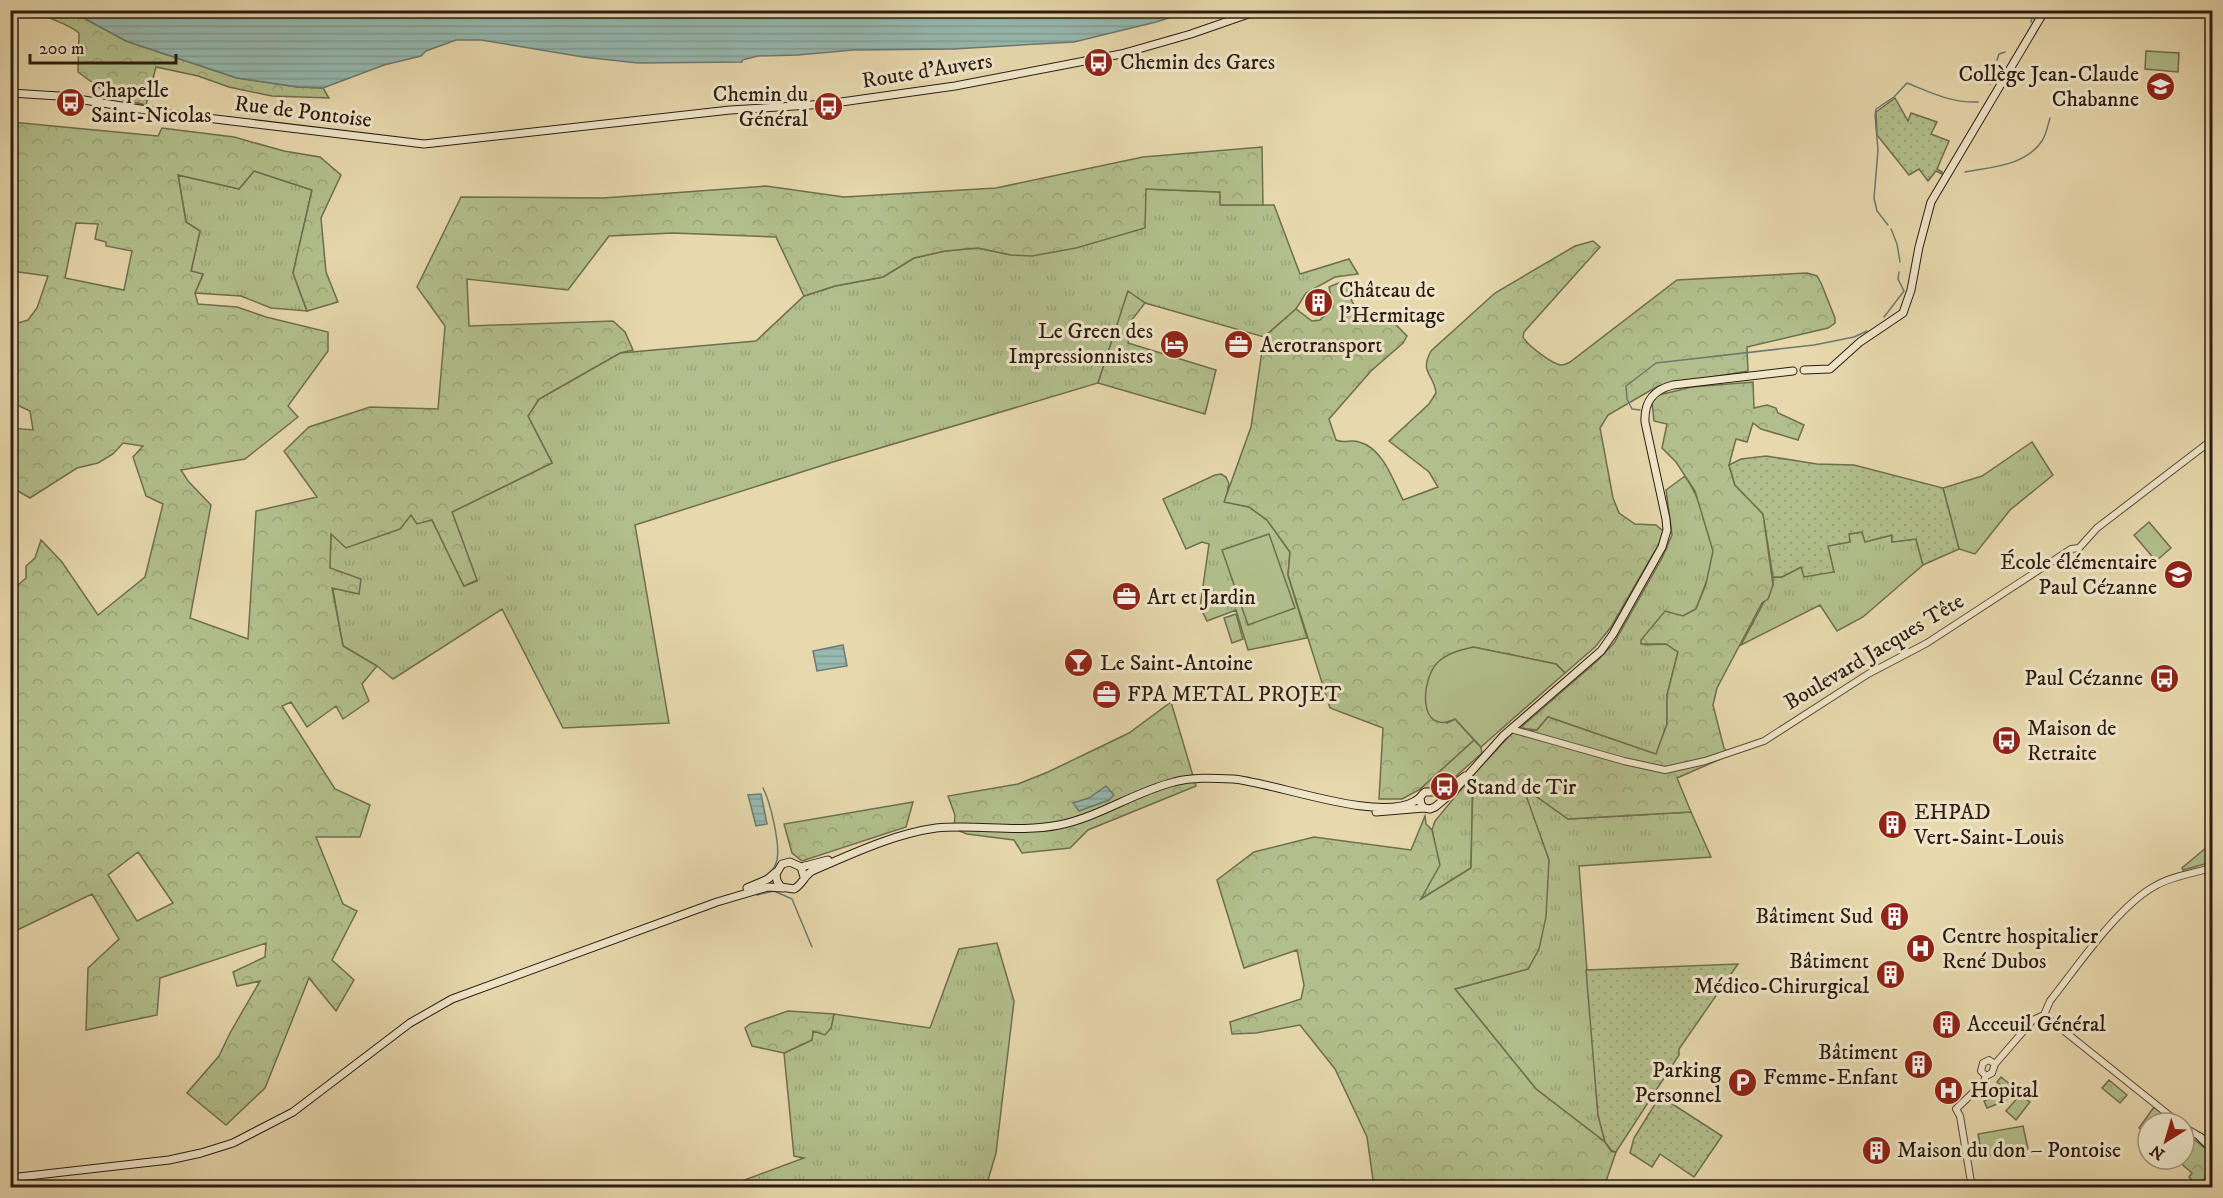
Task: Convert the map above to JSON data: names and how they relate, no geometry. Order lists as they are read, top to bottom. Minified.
{"streets":{"main road":["Route d'Auvers","Rue de Pontoise"],"street":["Boulevard Jacques Tête"]},"crossings":[["Route d'Auvers","Rue de Pontoise"]],"places":{"bus stop":["Chemin des Gares","Chapelle Saint-Nicolas","Chemin du Général","Paul Cézanne","Maison de Retraite","Stand de Tir"],"school or university":["Collège Jean-Claude Chabanne","École élémentaire Paul Cézanne"],"building":["Château de l'Hermitage","EHPAD Vert-Saint-Louis","Bâtiment Sud","Bâtiment Médico-Chirurgical","Acceuil Général","Bâtiment Femme-Enfant","Maison du don – Pontoise"],"hotel":["Le Green des Impressionnistes"],"office":["Aerotransport","Art et Jardin","FPA METAL PROJET"],"bar":["Le Saint-Antoine"],"hospital":["Centre hospitalier René Dubos","Hopital"],"parking":["Parking Personnel"]},"scale_bar":"200 m","north":"bottom left"}
